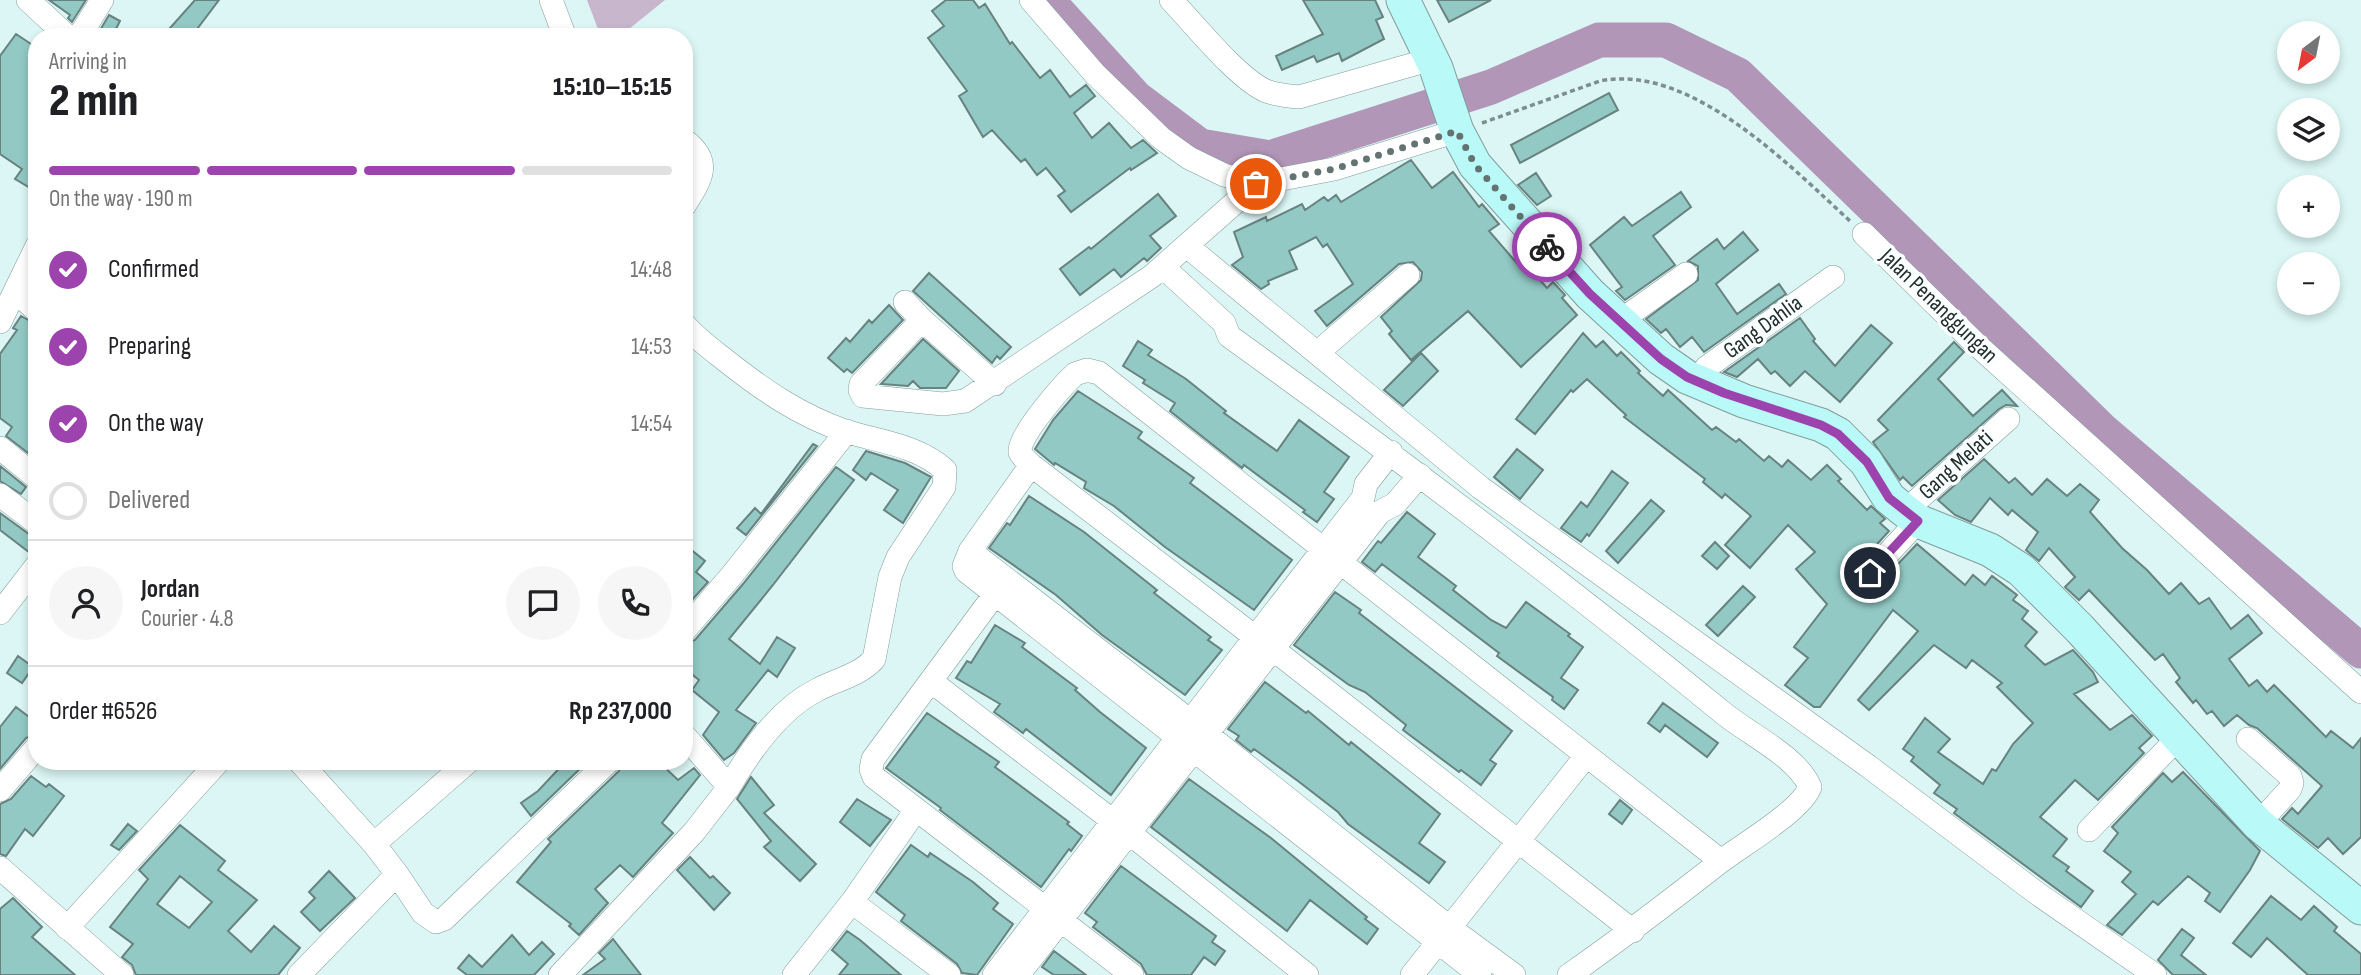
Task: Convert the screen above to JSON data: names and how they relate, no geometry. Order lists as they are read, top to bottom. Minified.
{"streets":{"street":["Jalan Penanggungan","Gang Dahlia","Gang Melati"]},"north":"bottom left","page":{"map_buttons":["+","−"],"heading":["2 min","Arriving in","15:10–15:15"],"panel":["Jordan","Courier · 4.8","Order #6526","Rp 237,000"],"bar":"On the way · 190 m","list":[["Confirmed","14:48"],["Preparing","14:53"],["On the way","14:54"],"Delivered"]}}
